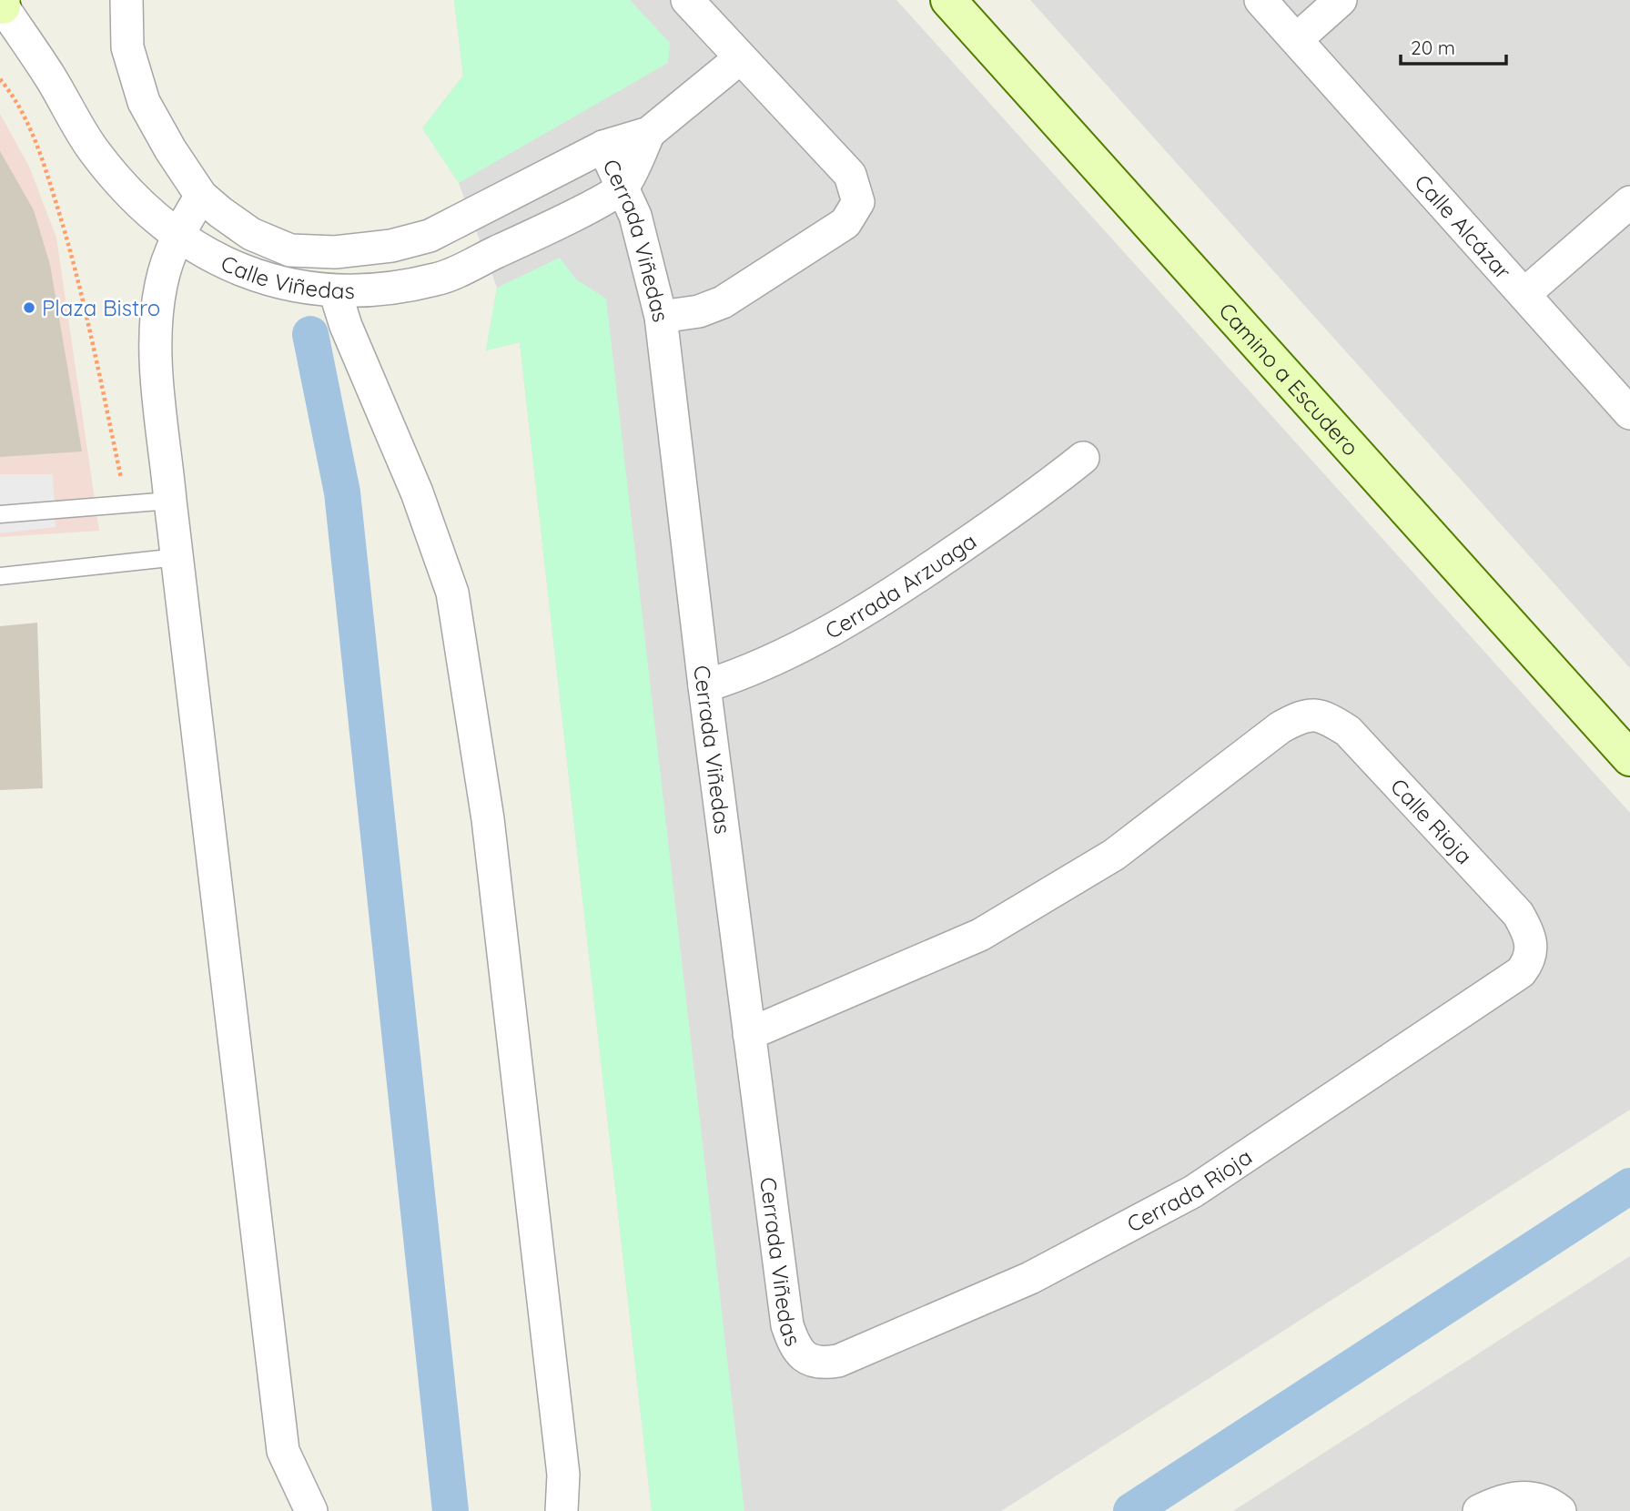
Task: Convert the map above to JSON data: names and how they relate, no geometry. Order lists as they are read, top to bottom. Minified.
{"streets":{"street":["Calle Alcázar","Cerrada Viñedas","Calle Viñedas","Camino a Escudero","Cerrada Arzuaga","Calle Rioja","Cerrada Rioja"]},"crossings":[["Cerrada Viñedas","Calle Viñedas"],["Cerrada Viñedas","Cerrada Arzuaga"],["Cerrada Viñedas","Calle Rioja"],["Cerrada Viñedas","Cerrada Rioja"],["Calle Rioja","Cerrada Rioja"]],"places":["Plaza Bistro"],"scale_bar":"20 m"}
